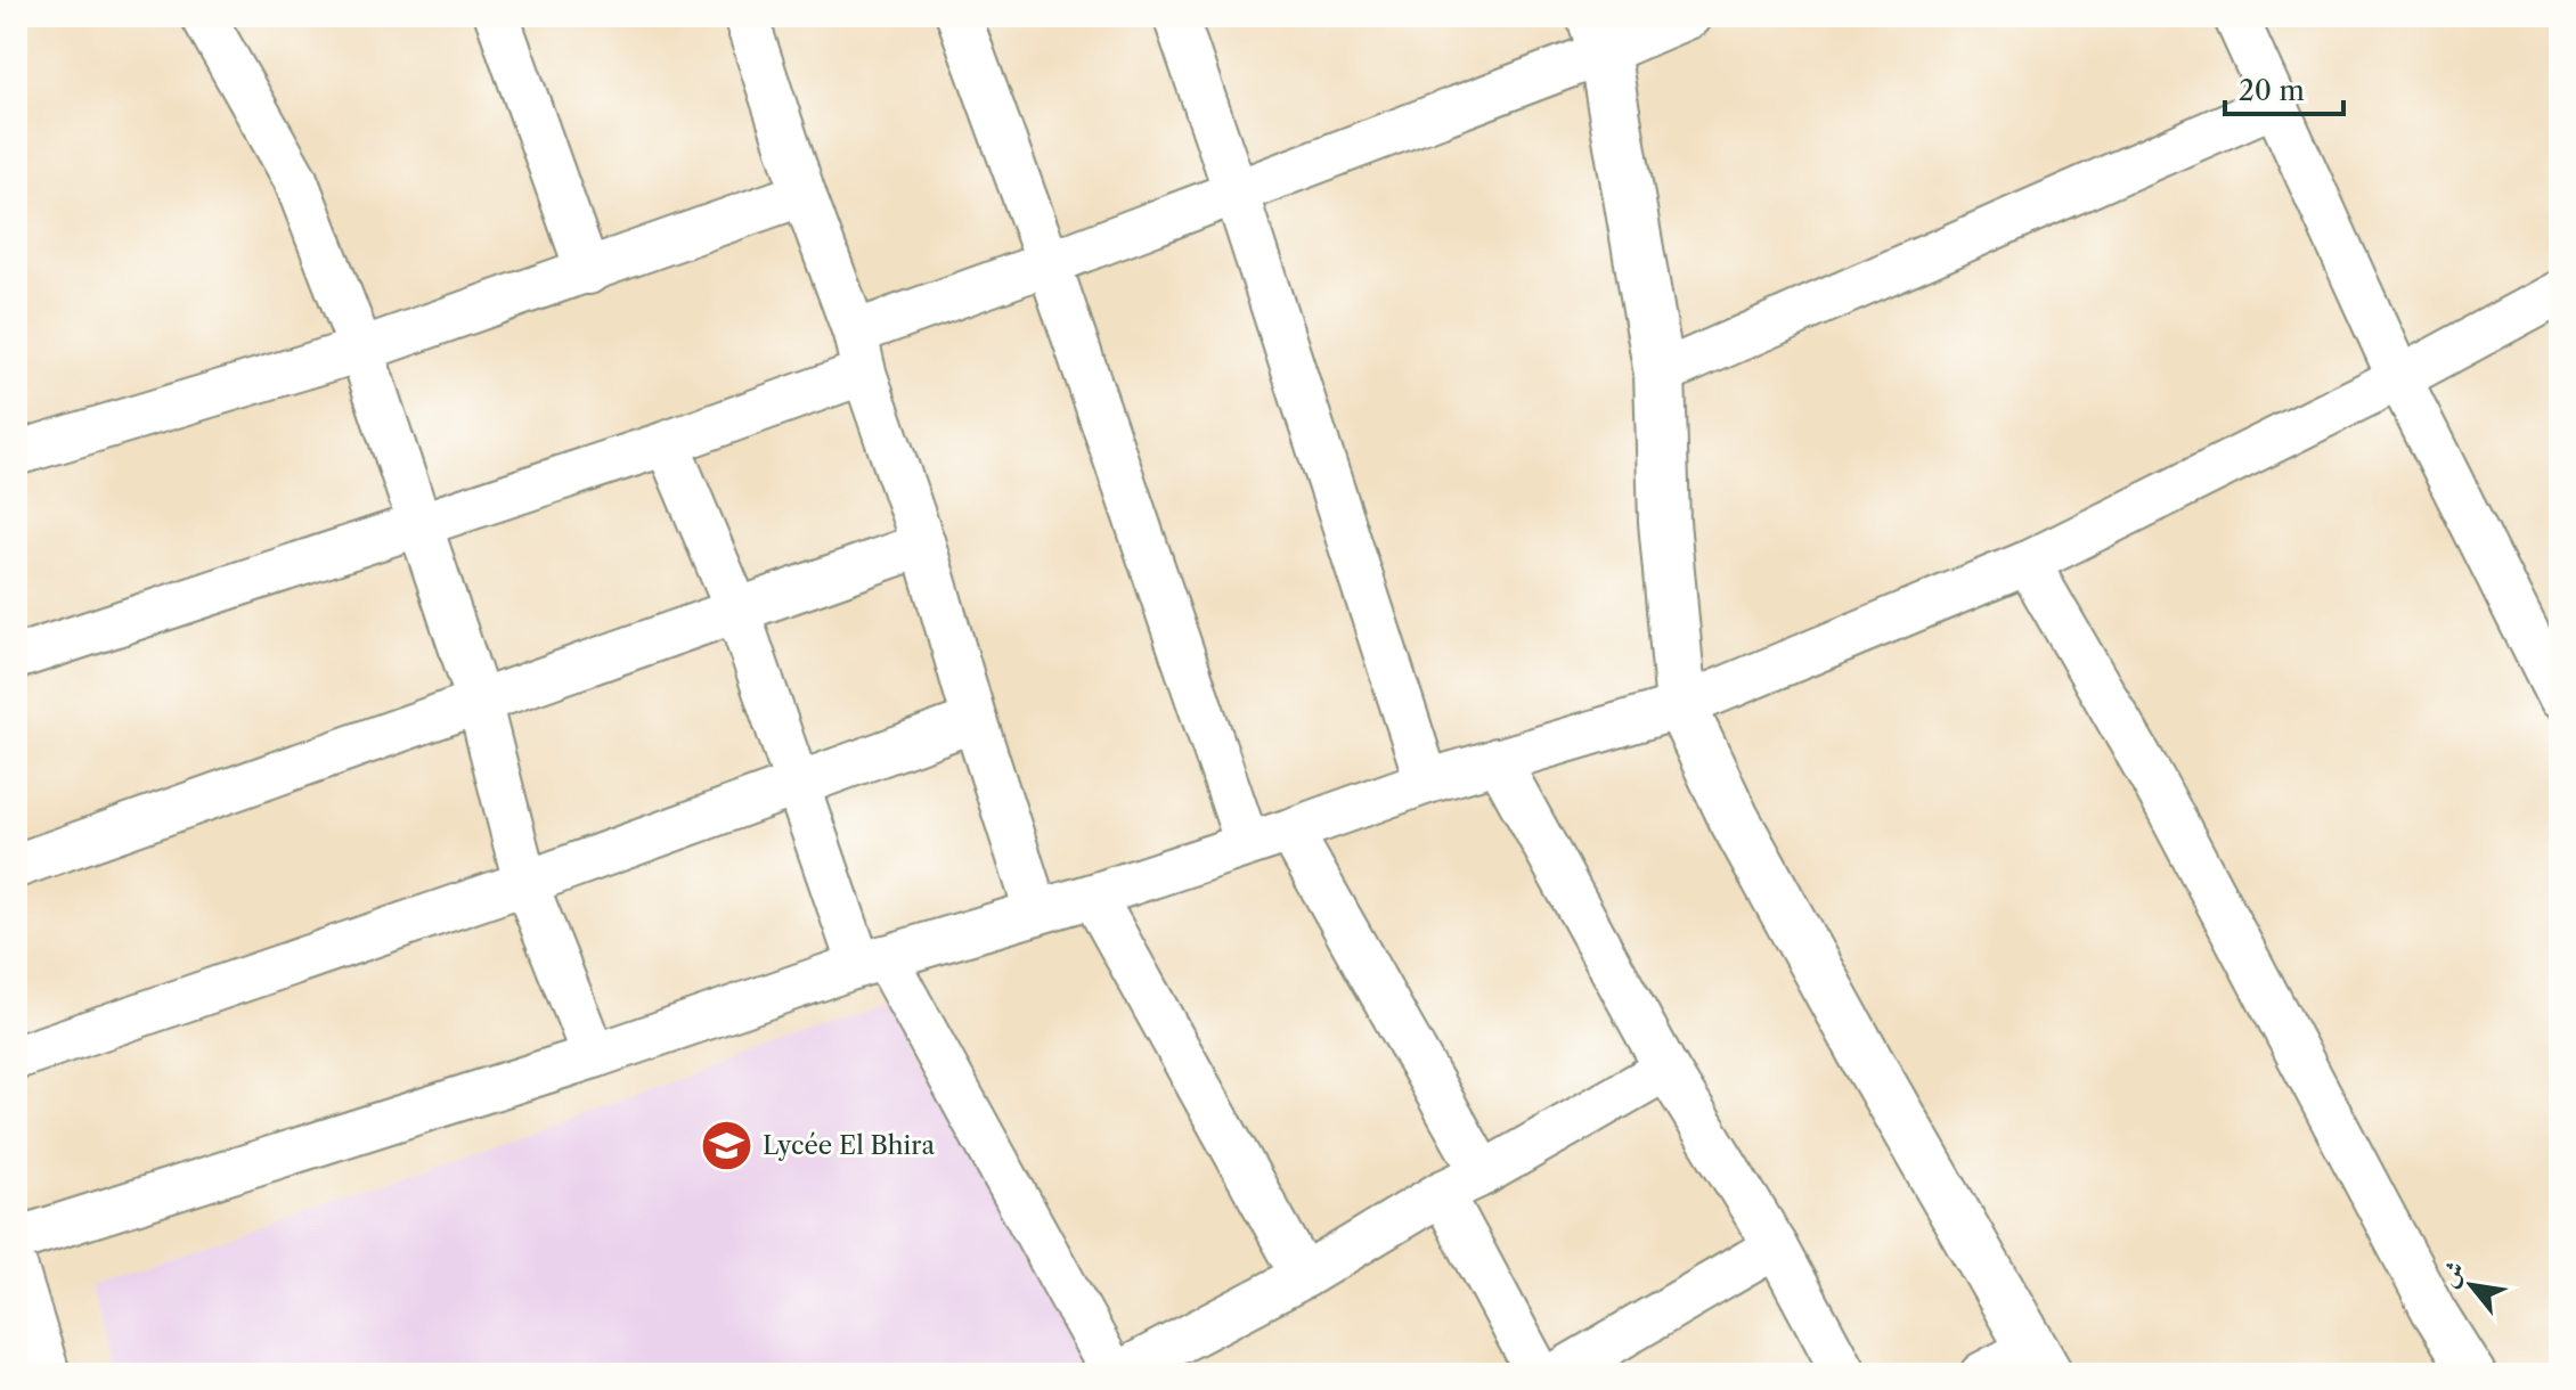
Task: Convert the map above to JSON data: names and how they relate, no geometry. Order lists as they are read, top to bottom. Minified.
{"places":{"school or university":["Lycée El Bhira"]},"scale_bar":"20 m","north":"top left"}
